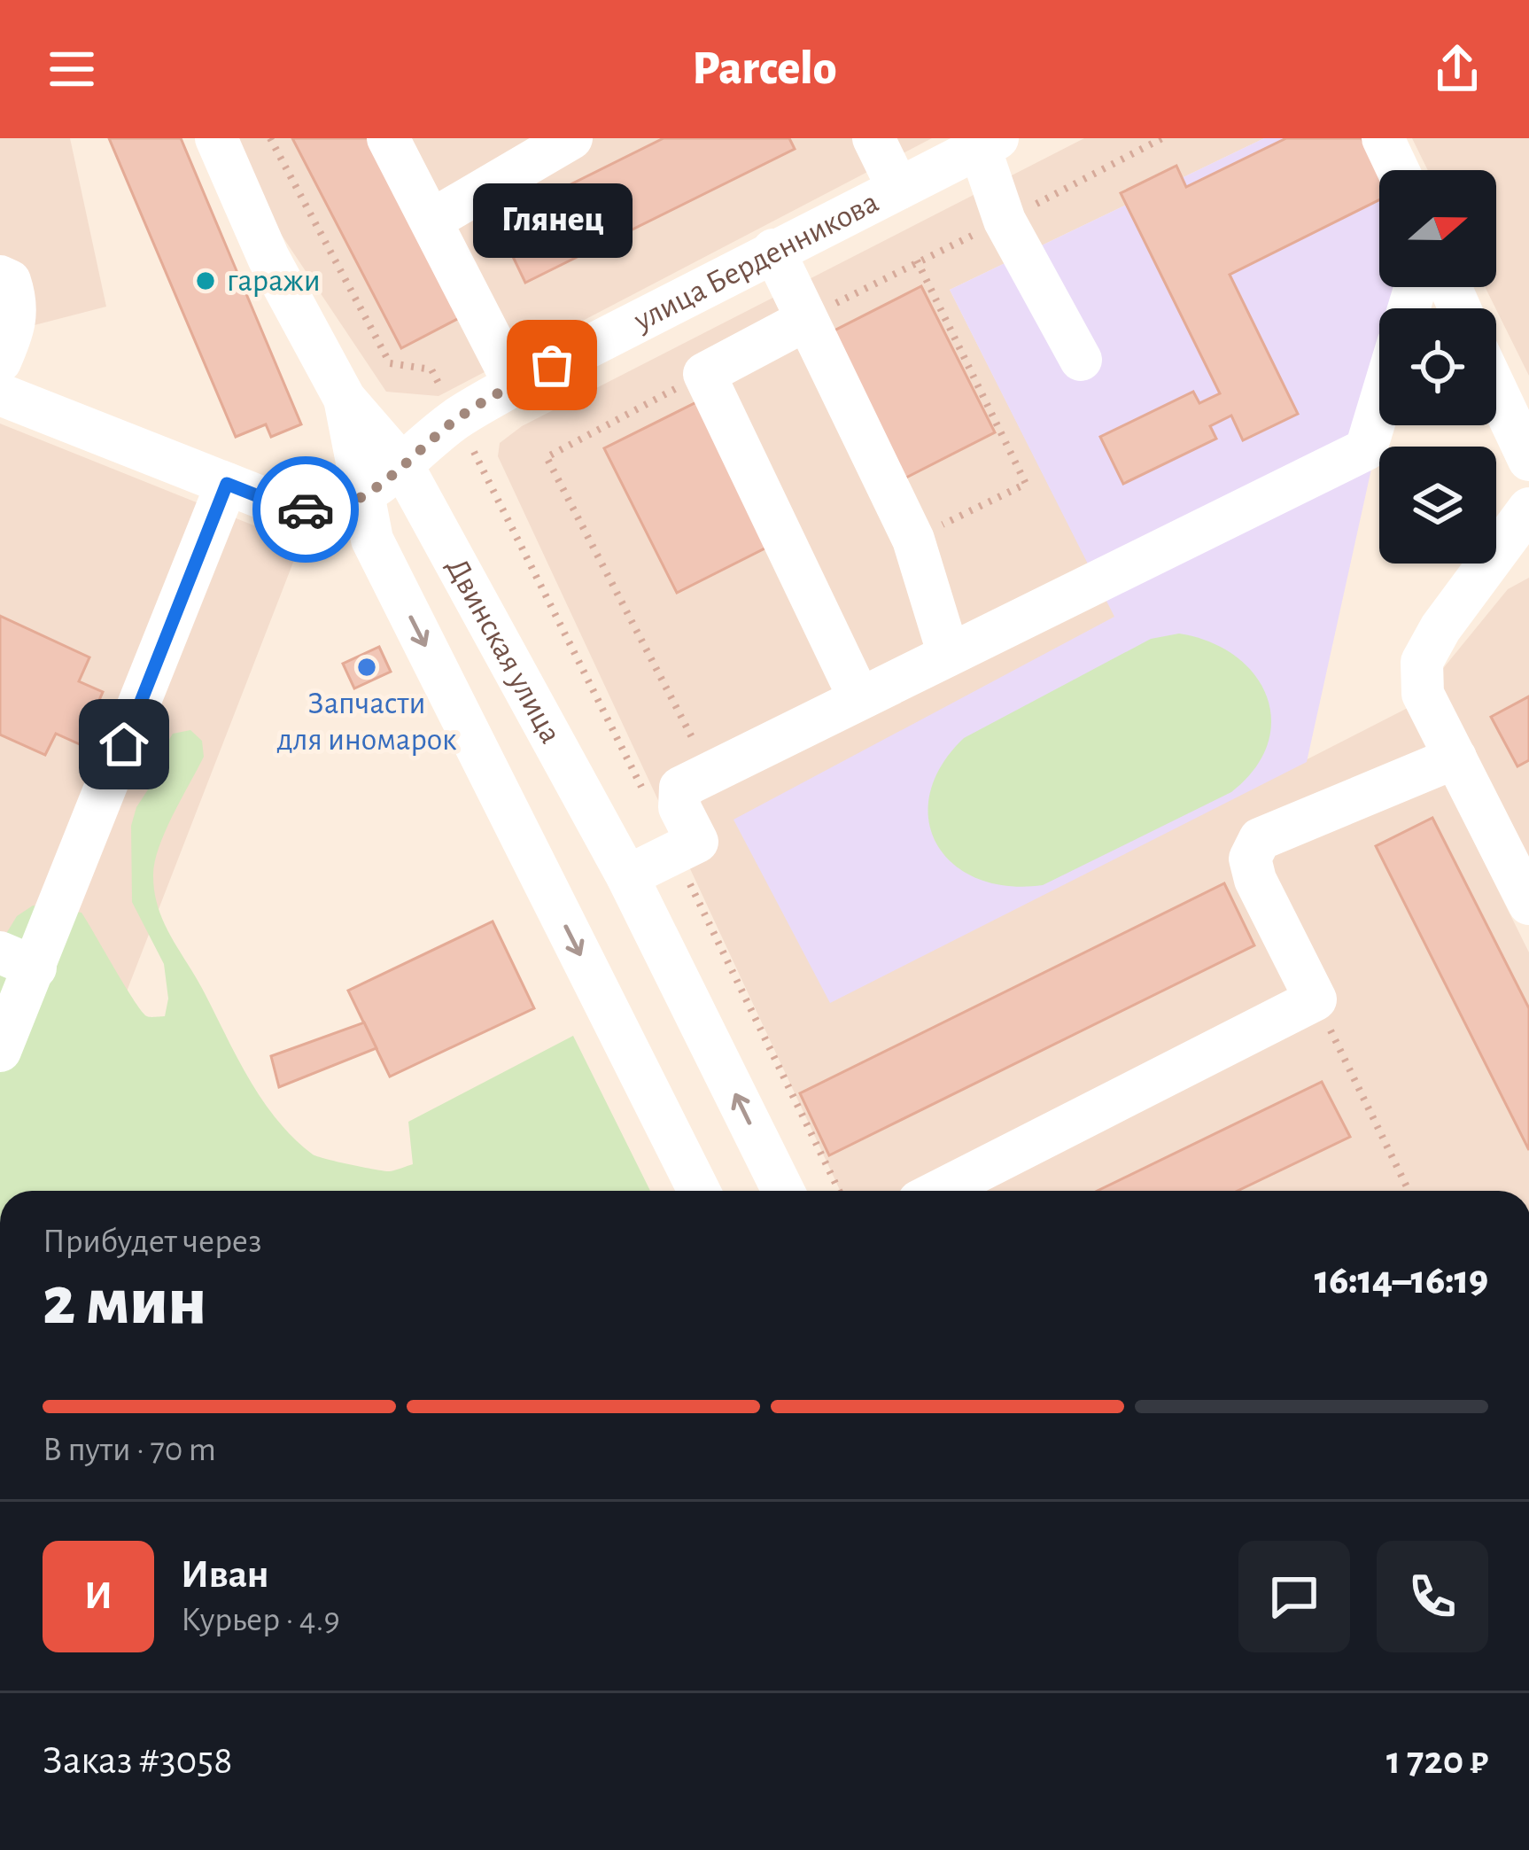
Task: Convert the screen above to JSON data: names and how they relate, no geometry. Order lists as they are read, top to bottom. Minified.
{"streets":{"street":["улица Берденникова","Двинская улица"]},"crossings":[["улица Берденникова","Двинская улица"]],"places":["гаражи","Глянец","Запчасти для иномарок"],"north":"right","page":{"header":"Parcelo","bubble":"Глянец","heading":["2 мин","Прибудет через","16:14–16:19"],"panel":["Иван","Курьер · 4.9","Заказ #3058","1 720 ₽"],"bar":"В пути · 70 m","round":"И"}}
